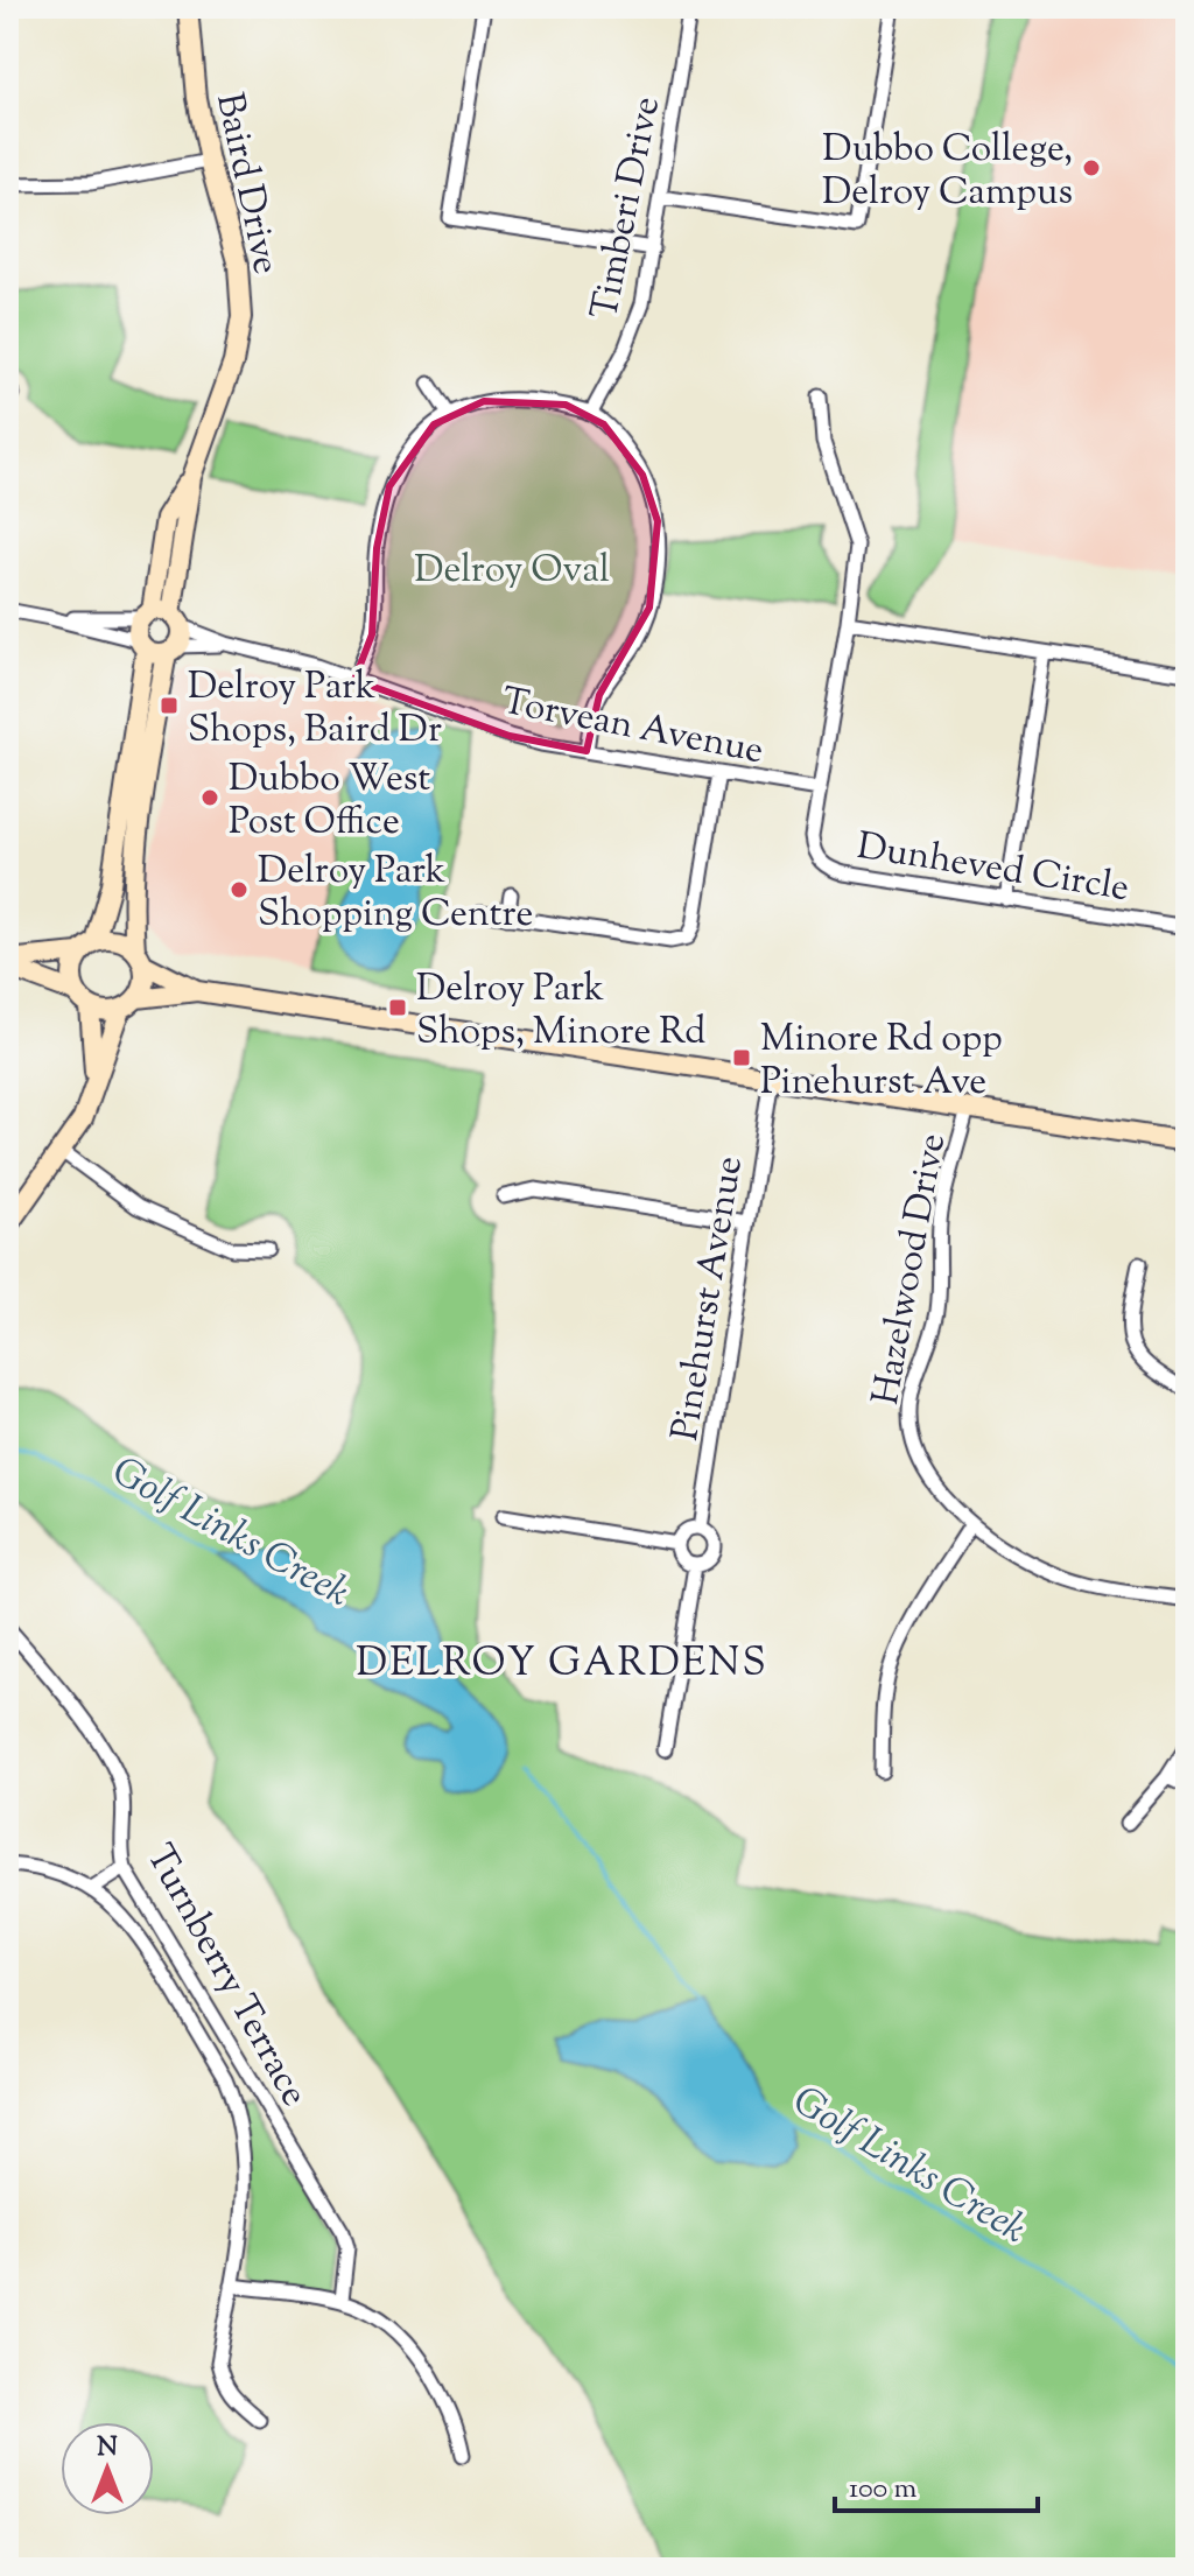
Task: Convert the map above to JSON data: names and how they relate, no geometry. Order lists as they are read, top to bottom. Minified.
{"streets":{"street":["Baird Drive","Timberi Drive","Torvean Avenue","Dunheved Circle","Hazelwood Drive","Pinehurst Avenue","Turnberry Terrace"]},"crossings":[["Baird Drive","Torvean Avenue"],["Torvean Avenue","Dunheved Circle"]],"districts":["DELROY GARDENS"],"water":["Golf Links Creek"],"parks":["Delroy Oval"],"places":{"other":["Dubbo College, Delroy Campus","Dubbo West Post Office","Delroy Park Shopping Centre"],"transit":["Delroy Park Shops, Baird Dr","Delroy Park Shops, Minore Rd","Minore Rd opp Pinehurst Ave"]},"scale_bar":"100 m","north":"top"}
